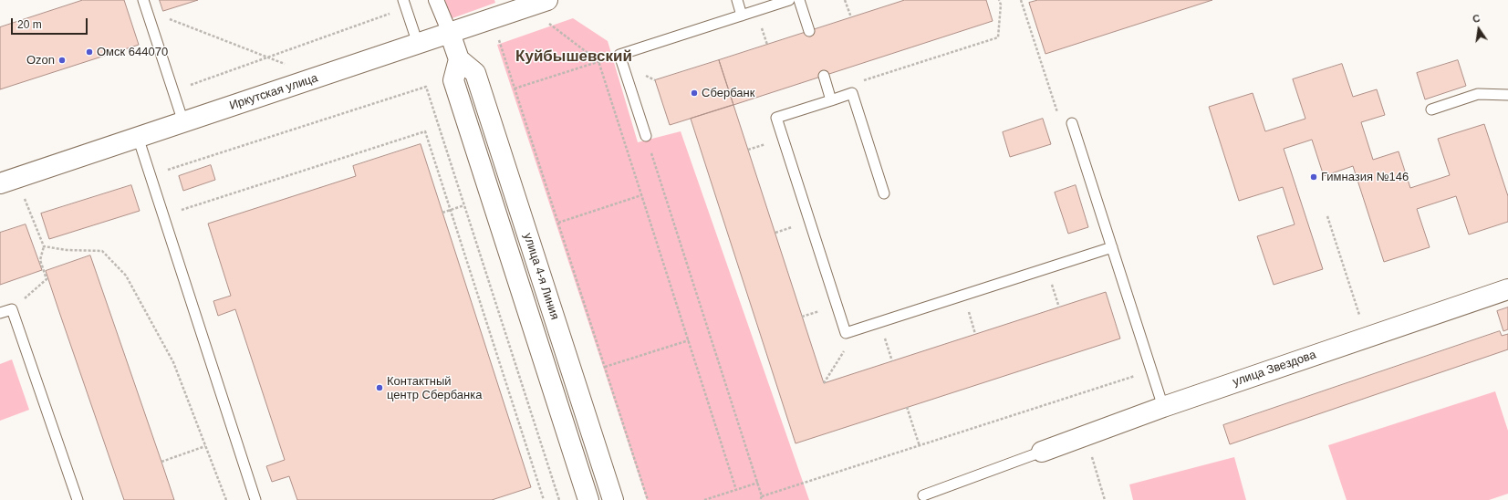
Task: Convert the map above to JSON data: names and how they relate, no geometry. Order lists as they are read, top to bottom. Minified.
{"streets":{"street":["Иркутская улица","улица 4-я Линия","улица Звездова"]},"districts":["Куйбышевский"],"places":["Омск 644070","Ozon","Сбербанк","Гимназия №146","Контактный центр Сбербанка"],"scale_bar":"20 m","north":"top"}
